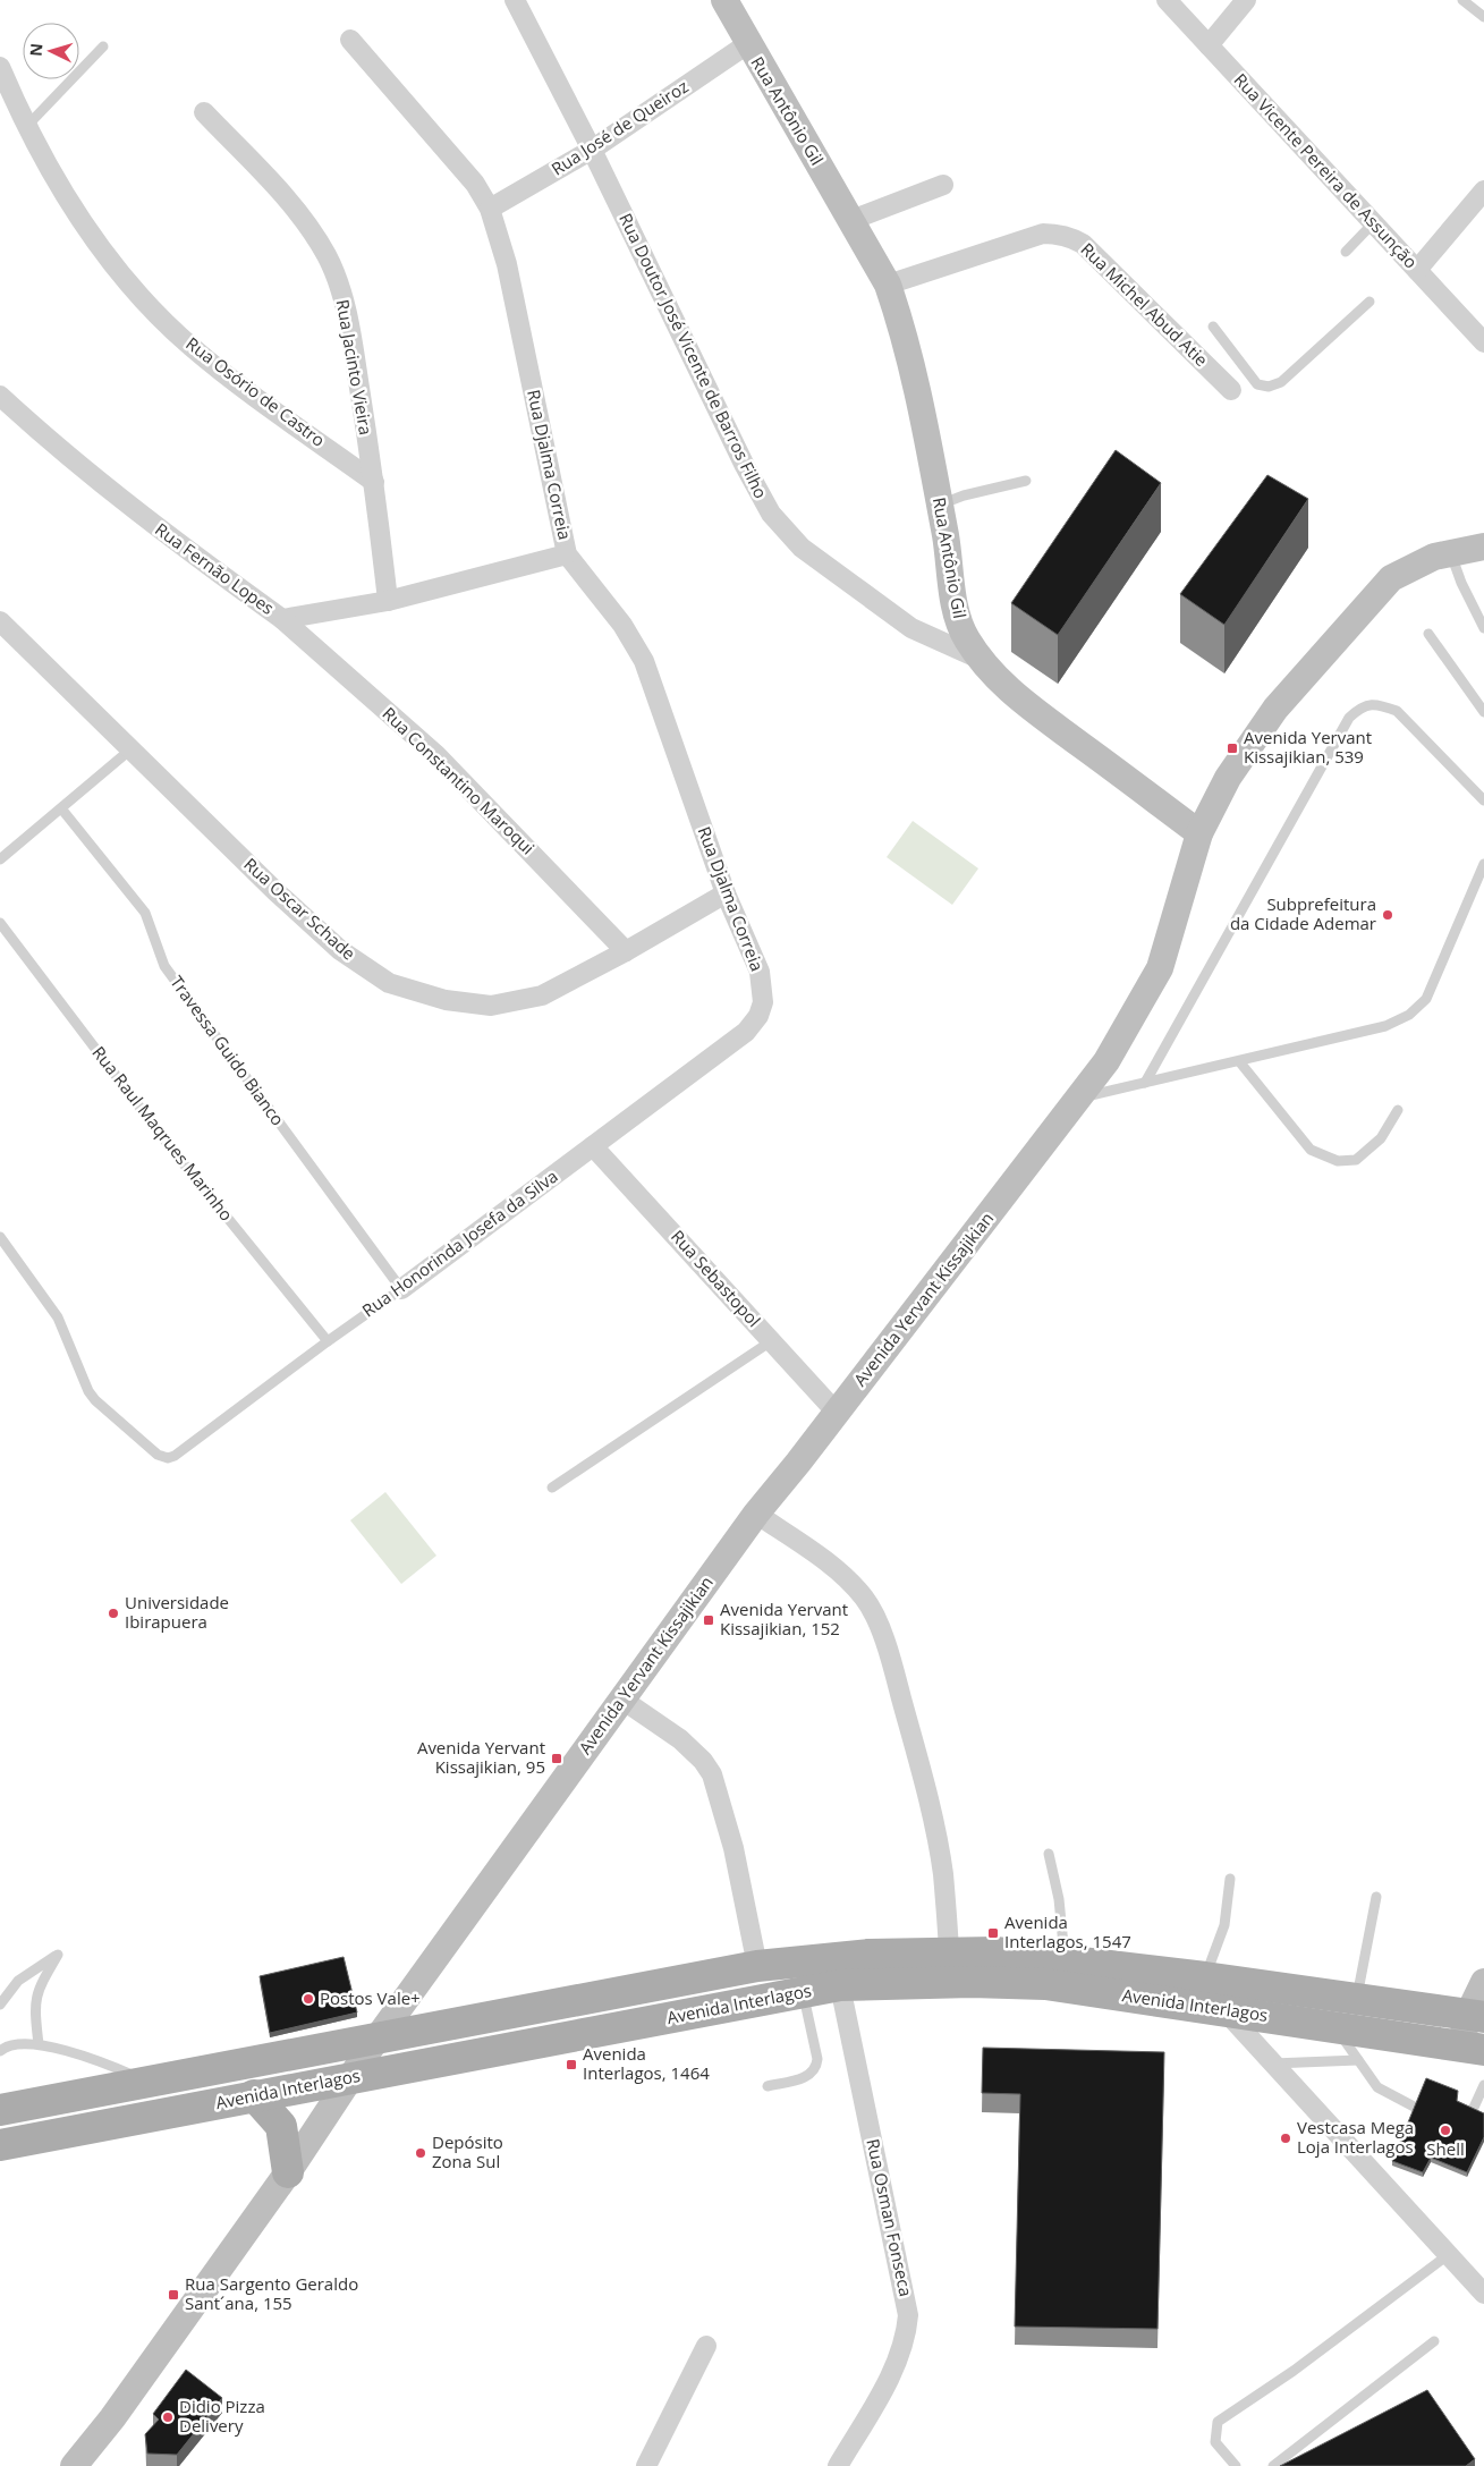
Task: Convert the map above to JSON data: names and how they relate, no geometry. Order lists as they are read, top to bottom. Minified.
{"streets":{"main road":["Rua Antônio Gil","Avenida Yervant Kissajikian","Avenida Interlagos"],"street":["Rua José de Queiroz","Rua Vicente Pereira de Assunção","Rua Michel Abud Atie","Rua Doutor José Vicente de Barros Filho","Rua Jacinto Vieira","Rua Osório de Castro","Rua Djalma Correia","Rua Fernão Lopes","Rua Constantino Maroqui","Rua Oscar Schade","Rua Honorinda Josefa da Silva","Rua Sebastopol","Rua Osman Fonseca"],"lane":["Travessa Guido Bianco","Rua Raul Maqrues Marinho"]},"crossings":[["Rua Antônio Gil","Rua José de Queiroz"],["Rua Antônio Gil","Rua Michel Abud Atie"],["Rua Antônio Gil","Rua Doutor José Vicente de Barros Filho"],["Rua Antônio Gil","Avenida Yervant Kissajikian"],["Rua José de Queiroz","Rua Doutor José Vicente de Barros Filho"],["Rua José de Queiroz","Rua Djalma Correia"],["Rua Jacinto Vieira","Rua Osório de Castro"],["Rua Jacinto Vieira","Rua Fernão Lopes"],["Rua Djalma Correia","Rua Fernão Lopes"],["Rua Djalma Correia","Rua Oscar Schade"],["Rua Djalma Correia","Rua Honorinda Josefa da Silva"],["Rua Fernão Lopes","Rua Constantino Maroqui"],["Rua Constantino Maroqui","Rua Oscar Schade"],["Travessa Guido Bianco","Rua Honorinda Josefa da Silva"],["Rua Raul Maqrues Marinho","Rua Honorinda Josefa da Silva"],["Rua Honorinda Josefa da Silva","Rua Sebastopol"],["Rua Sebastopol","Avenida Yervant Kissajikian"],["Avenida Yervant Kissajikian","Avenida Interlagos"],["Avenida Interlagos","Rua Osman Fonseca"]],"places":{"transit":["Avenida Yervant Kissajikian, 539","Avenida Yervant Kissajikian, 152","Avenida Yervant Kissajikian, 95","Avenida Interlagos, 1547","Avenida Interlagos, 1464","Rua Sargento Geraldo Sant´ana, 155"],"other":["Subprefeitura da Cidade Ademar","Universidade Ibirapuera","Postos Vale+","Shell","Vestcasa Mega Loja Interlagos","Depósito Zona Sul","Didio Pizza Delivery"]},"north":"left"}
